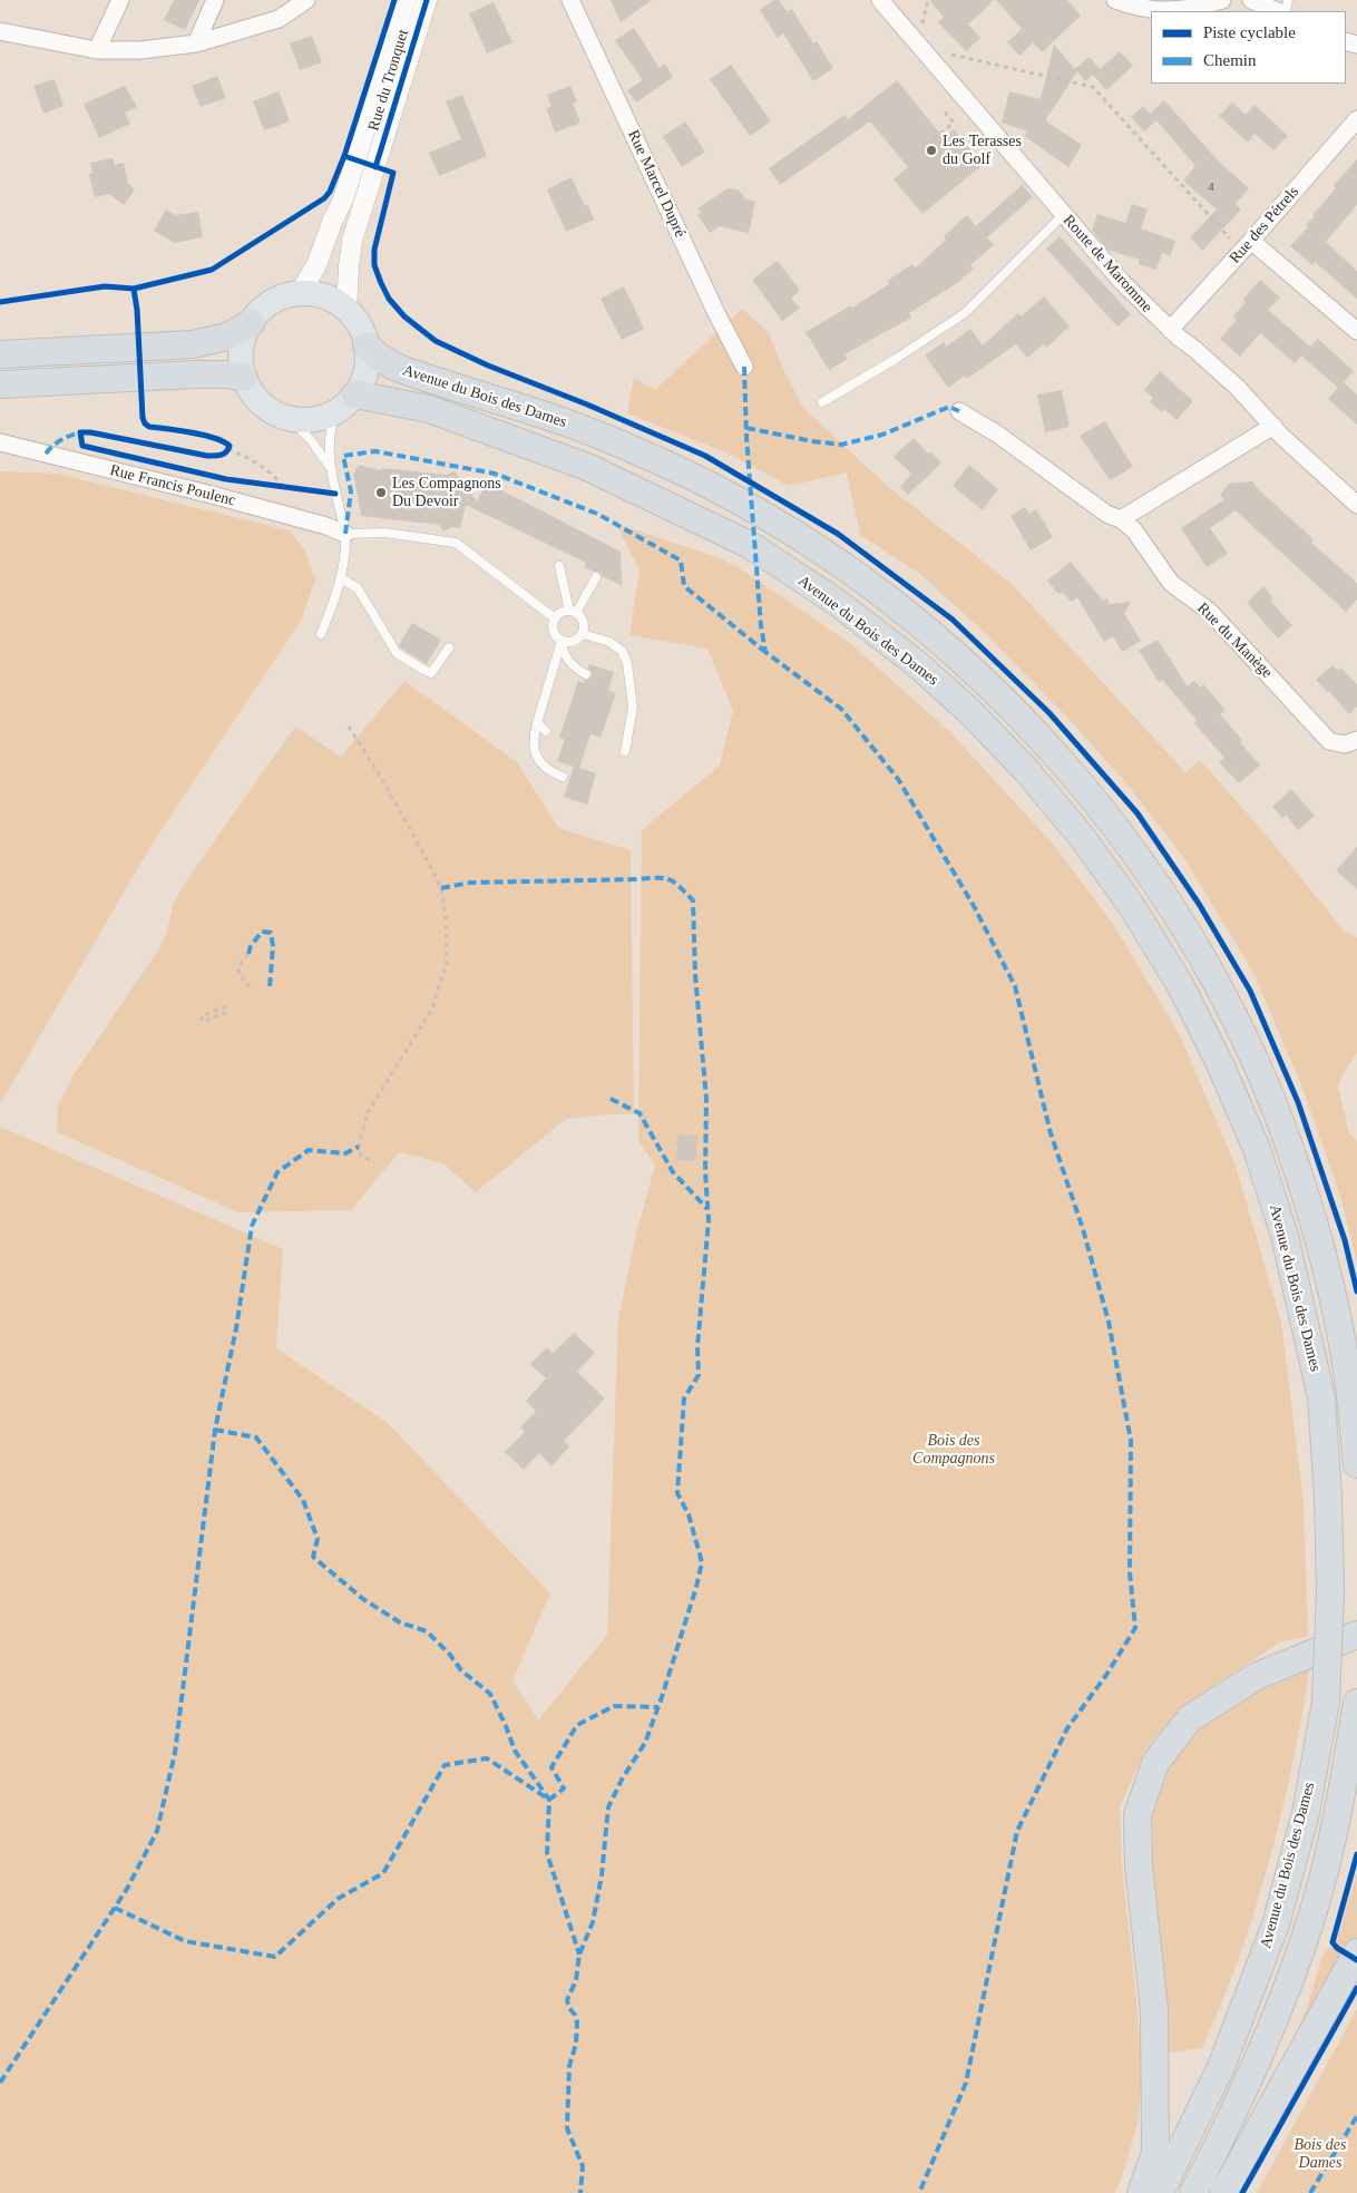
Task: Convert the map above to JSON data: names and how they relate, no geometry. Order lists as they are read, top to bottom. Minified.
{"streets":{"highway":["Avenue du Bois des Dames"],"street":["Rue du Tronquet","Rue Marcel Dupré","Rue des Pétrels","Route de Maromme","Rue Francis Poulenc","Rue du Manège"]},"crossings":[["Rue du Tronquet","Avenue du Bois des Dames"],["Rue des Pétrels","Route de Maromme"]],"parks":["Bois des Compagnons","Bois des Dames"],"places":["Les Terasses du Golf","Les Compagnons Du Devoir"],"house_numbers":["4"],"legend":["Piste cyclable","Chemin"]}
